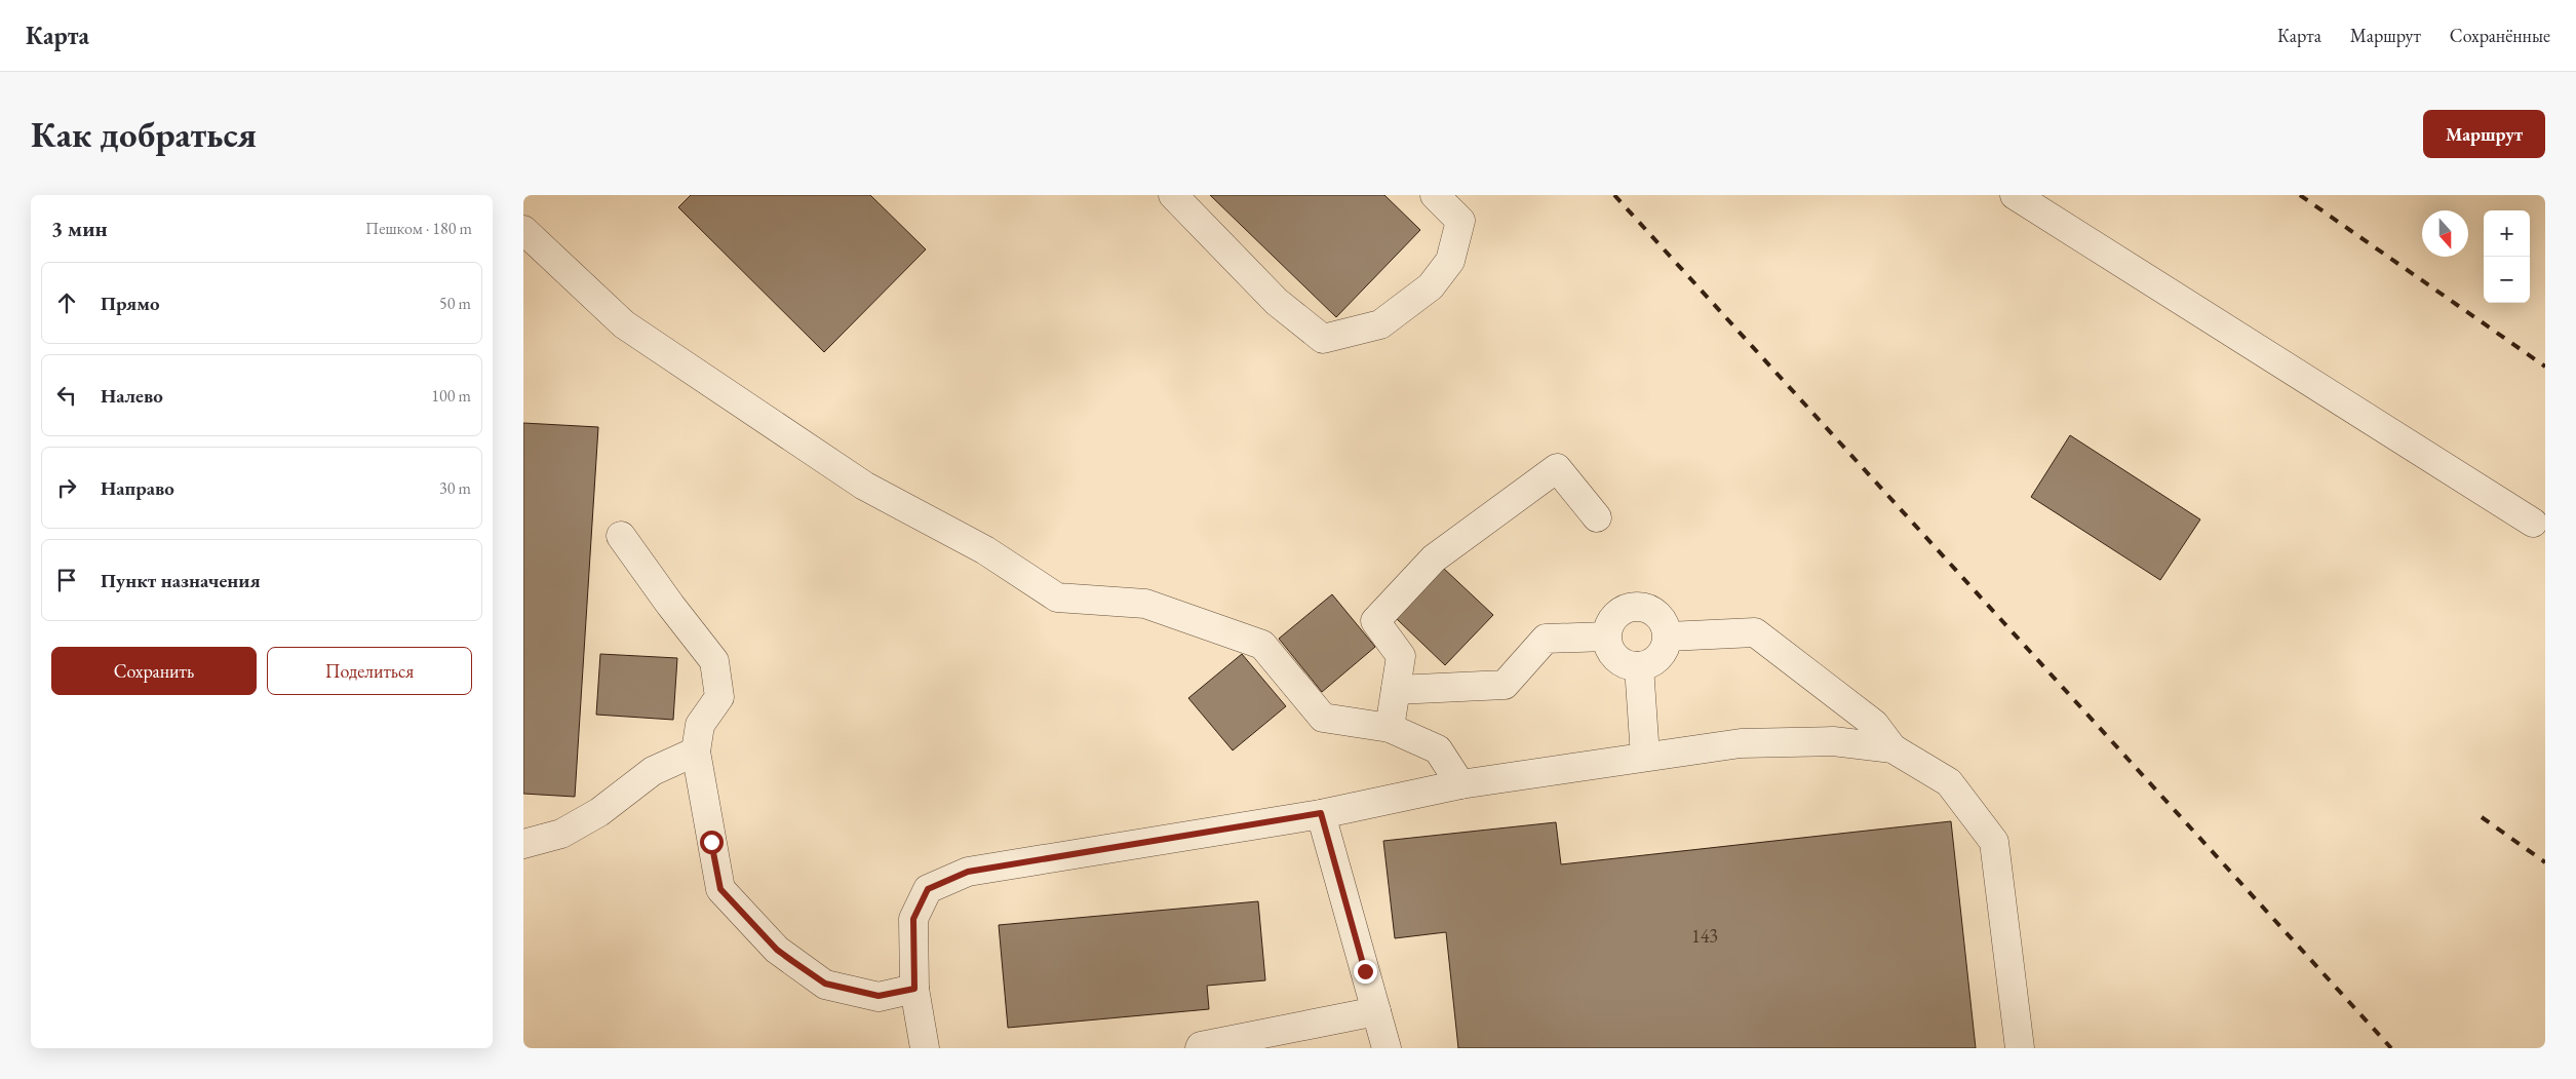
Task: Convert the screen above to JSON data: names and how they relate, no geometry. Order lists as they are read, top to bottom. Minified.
{"house_numbers":["143"],"north":"bottom","page":{"header":"Карта","nav":["Карта","Маршрут","Сохранённые"],"buttons":["Маршрут",["Сохранить","Поделиться"]],"title":"Как добраться","heading":["3 мин","Пешком · 180 m"],"map_buttons":["+","−"],"list":[["Прямо","50 m"],["Налево","100 m"],["Направо","30 m"],"Пункт назначения"]}}
